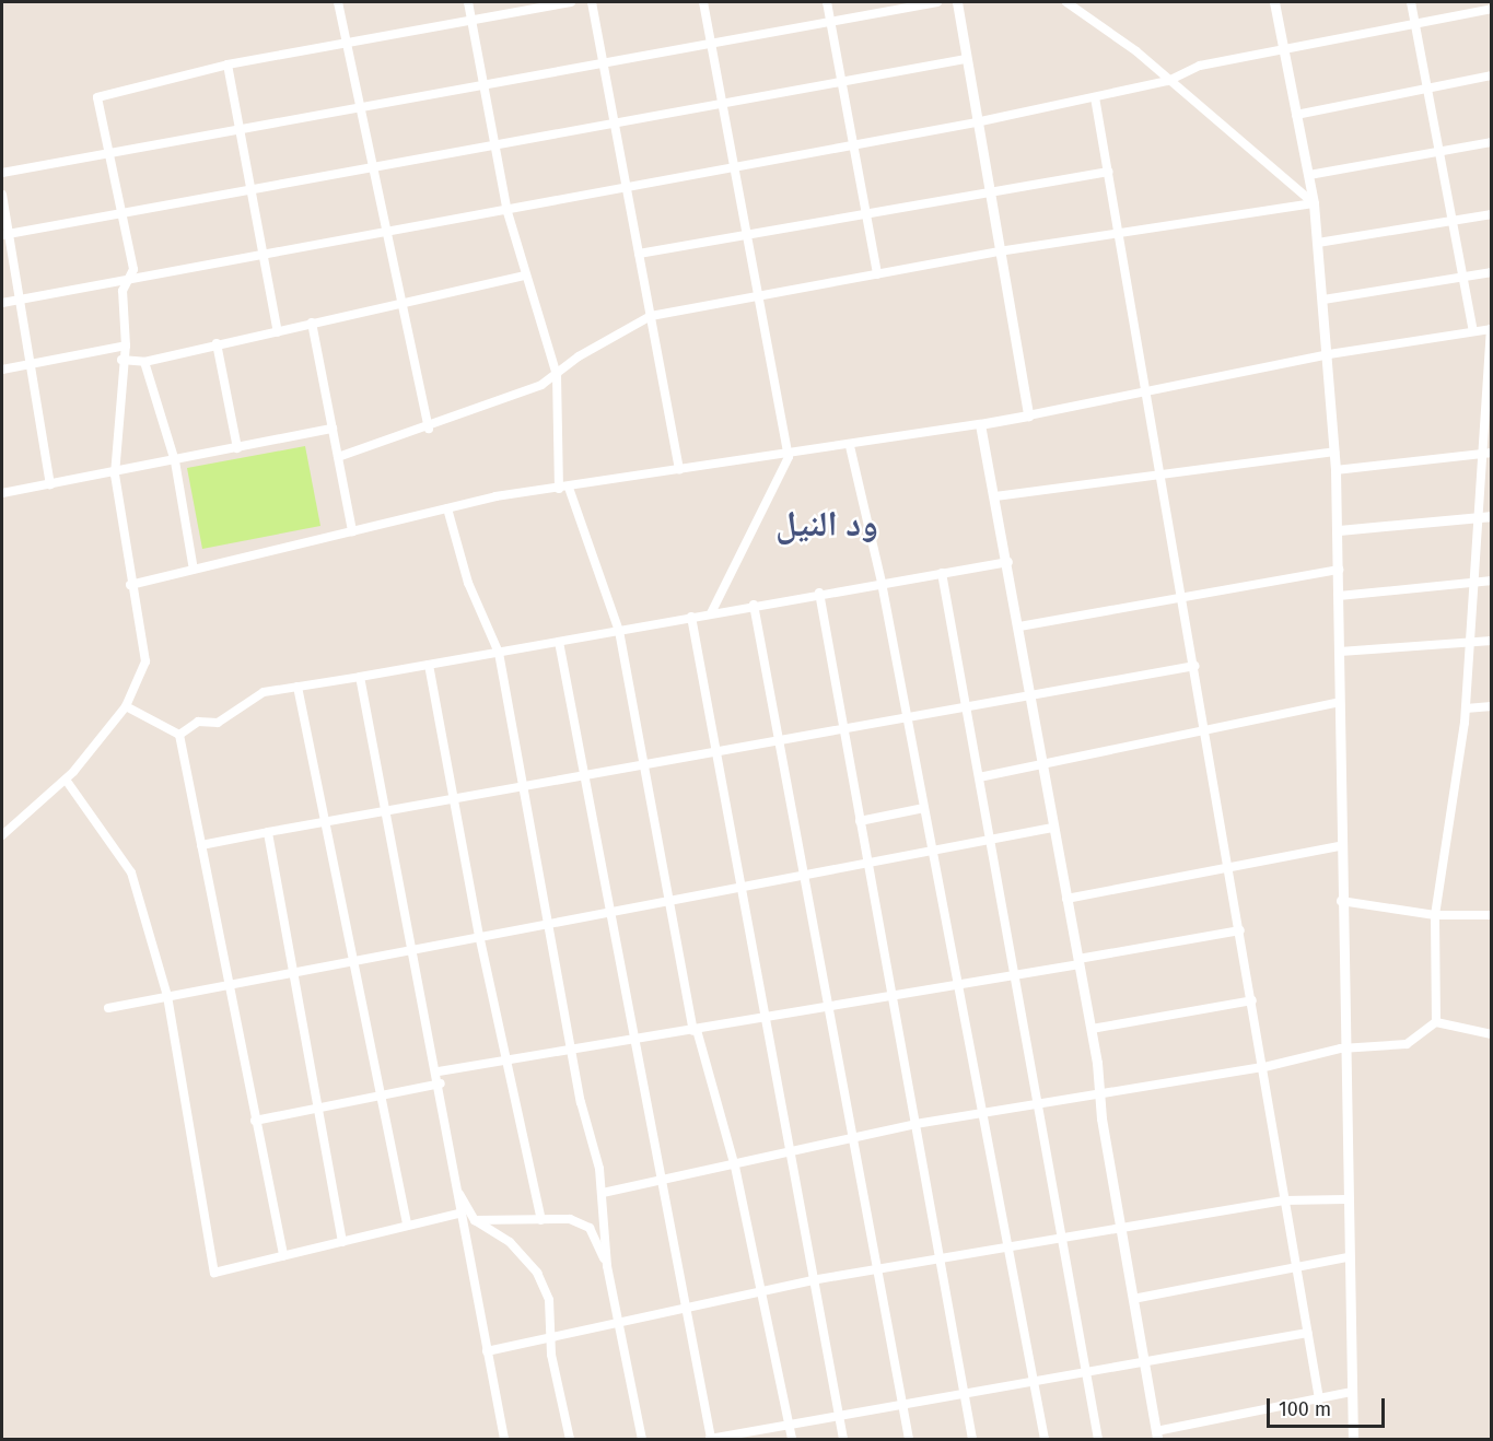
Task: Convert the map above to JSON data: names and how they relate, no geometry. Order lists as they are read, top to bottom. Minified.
{"districts":["ود النيل"],"scale_bar":"100 m"}
